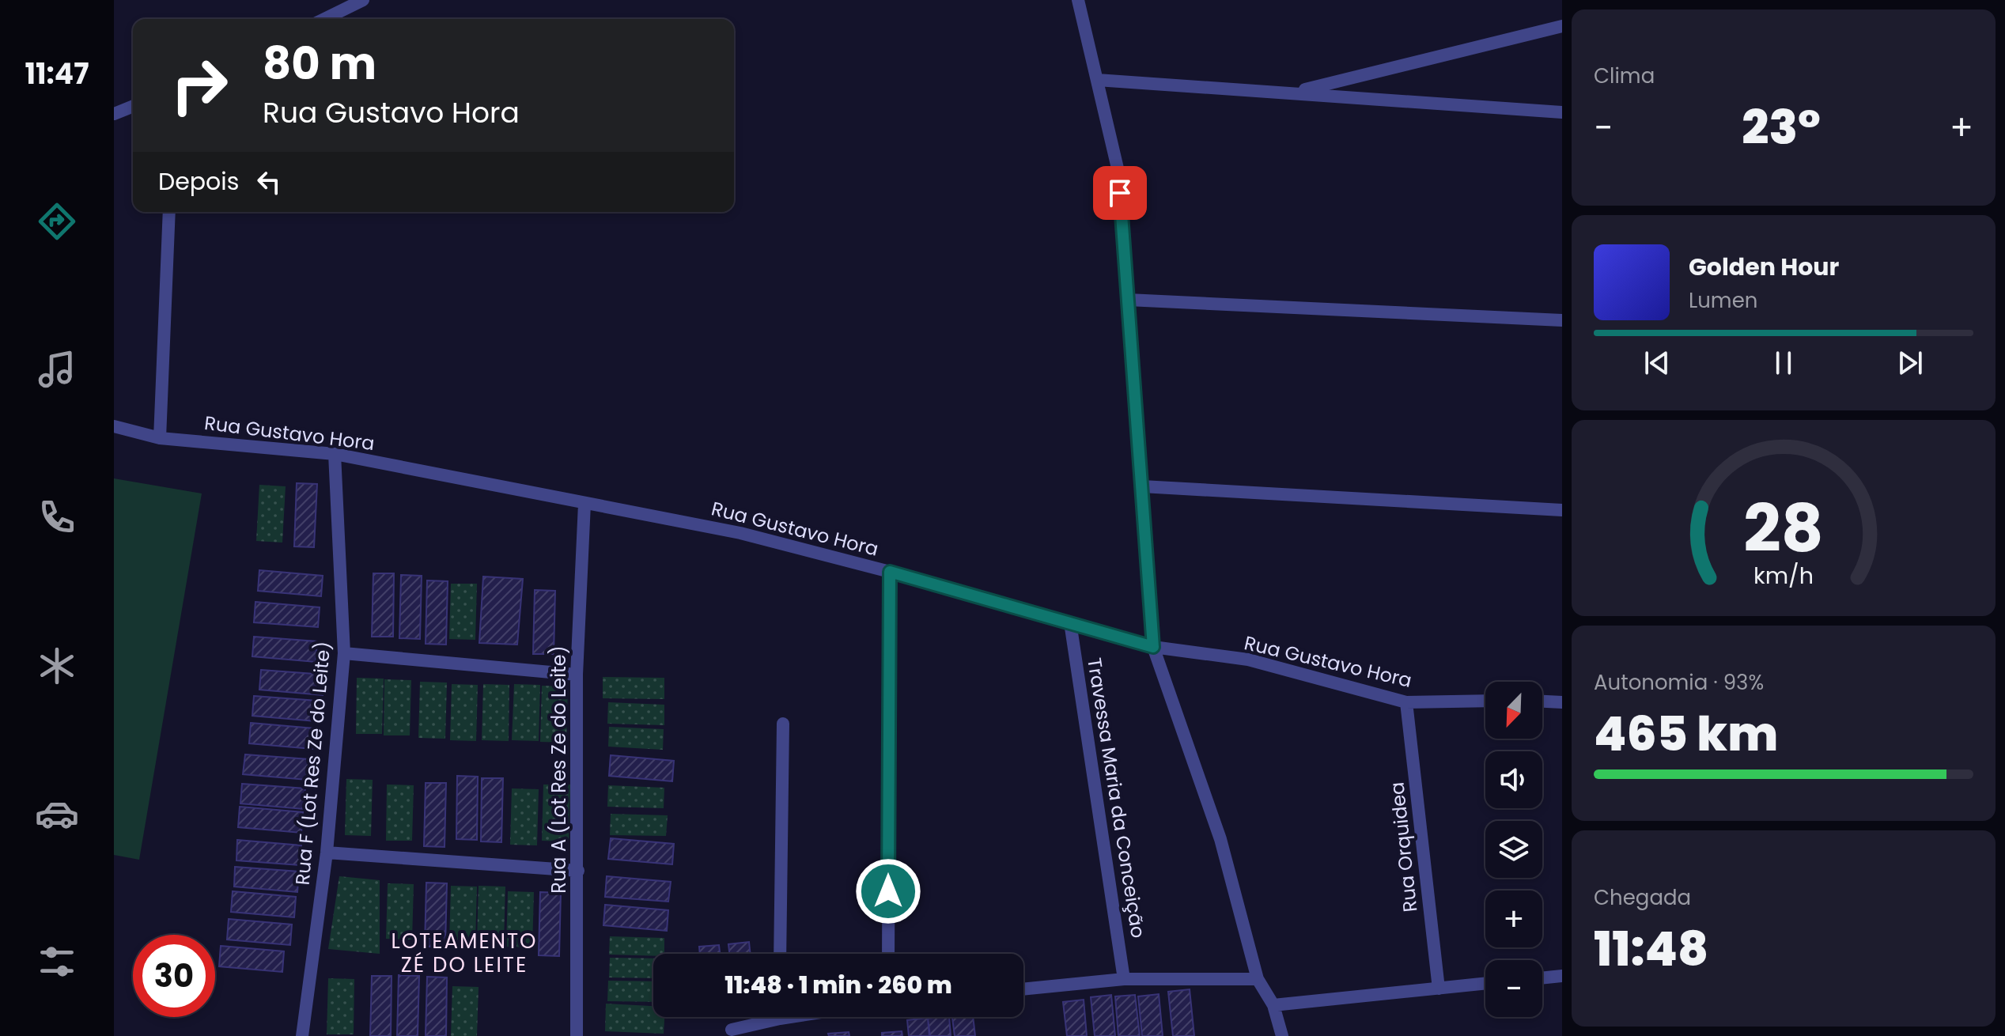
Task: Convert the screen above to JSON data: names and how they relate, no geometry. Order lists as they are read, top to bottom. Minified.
{"streets":{"street":["Rua Gustavo Hora","Rua F (Lot Res Ze do Leite)","Rua A (Lot Res Ze do Leite)","Travessa Maria da Conceição","Rua Orquidea"]},"crossings":[["Rua Gustavo Hora","Rua F (Lot Res Ze do Leite)"],["Rua Gustavo Hora","Rua A (Lot Res Ze do Leite)"],["Rua Gustavo Hora","Travessa Maria da Conceição"],["Rua Gustavo Hora","Rua Orquidea"]],"districts":["LOTEAMENTO ZÉ DO LEITE"],"north":"bottom left","page":{"tabs":"11:47","tile":["Clima",["Autonomia · 93%","465 km"],["Chegada","11:48"]],"turn":["80 m","Rua Gustavo Hora"],"heat":["−","23°","+"],"then":"Depois","song":["Golden Hour","Lumen"],"map_buttons":["+","−"],"limit":"30","trip":"11:48 · 1 min · 260 m","gauge":["28","km/h"]}}
